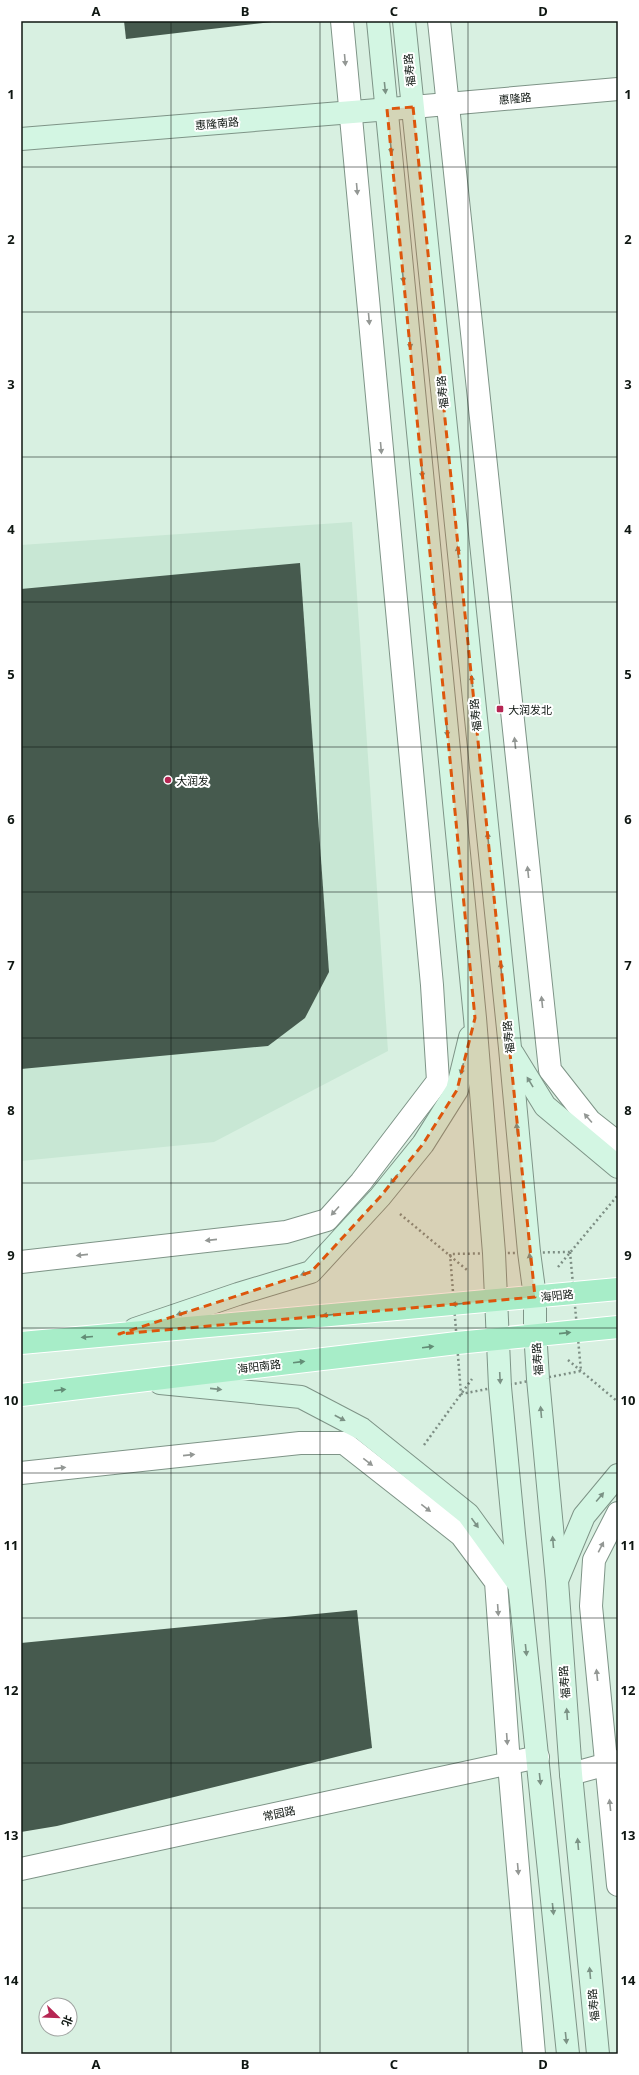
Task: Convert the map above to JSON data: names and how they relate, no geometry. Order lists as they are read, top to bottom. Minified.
{"streets":{"main road":["福寿路","惠隆南路","海阳路","海阳南路"],"street":["惠隆路","常园路"]},"crossings":[["福寿路","惠隆路"],["福寿路","惠隆南路"],["福寿路","海阳路"],["惠隆路","惠隆南路"]],"places":{"transit":["大润发北"],"other":["大润发"]},"north":"bottom right","grid":{"columns":["A","B","C","D"],"rows":["1","2","3","4","5","6","7","8","9","10","11","12","13","14"]}}
